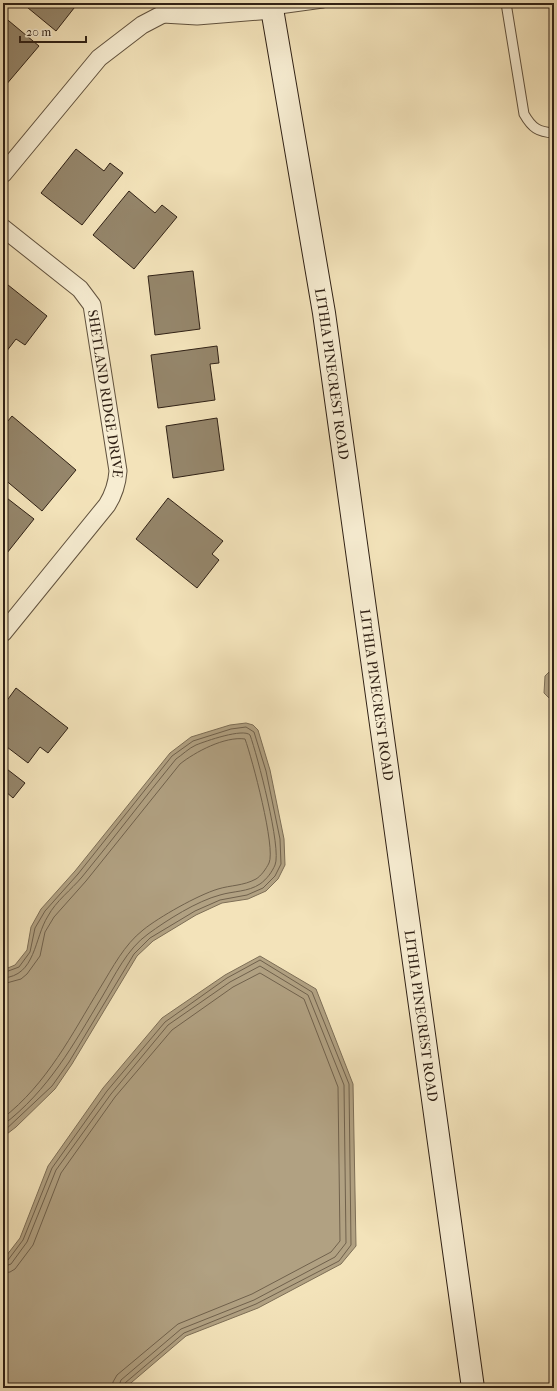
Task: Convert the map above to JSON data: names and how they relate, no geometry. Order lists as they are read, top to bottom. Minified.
{"streets":{"main road":["LITHIA PINECREST ROAD"],"street":["SHETLAND RIDGE DRIVE"]},"scale_bar":"20 m"}
